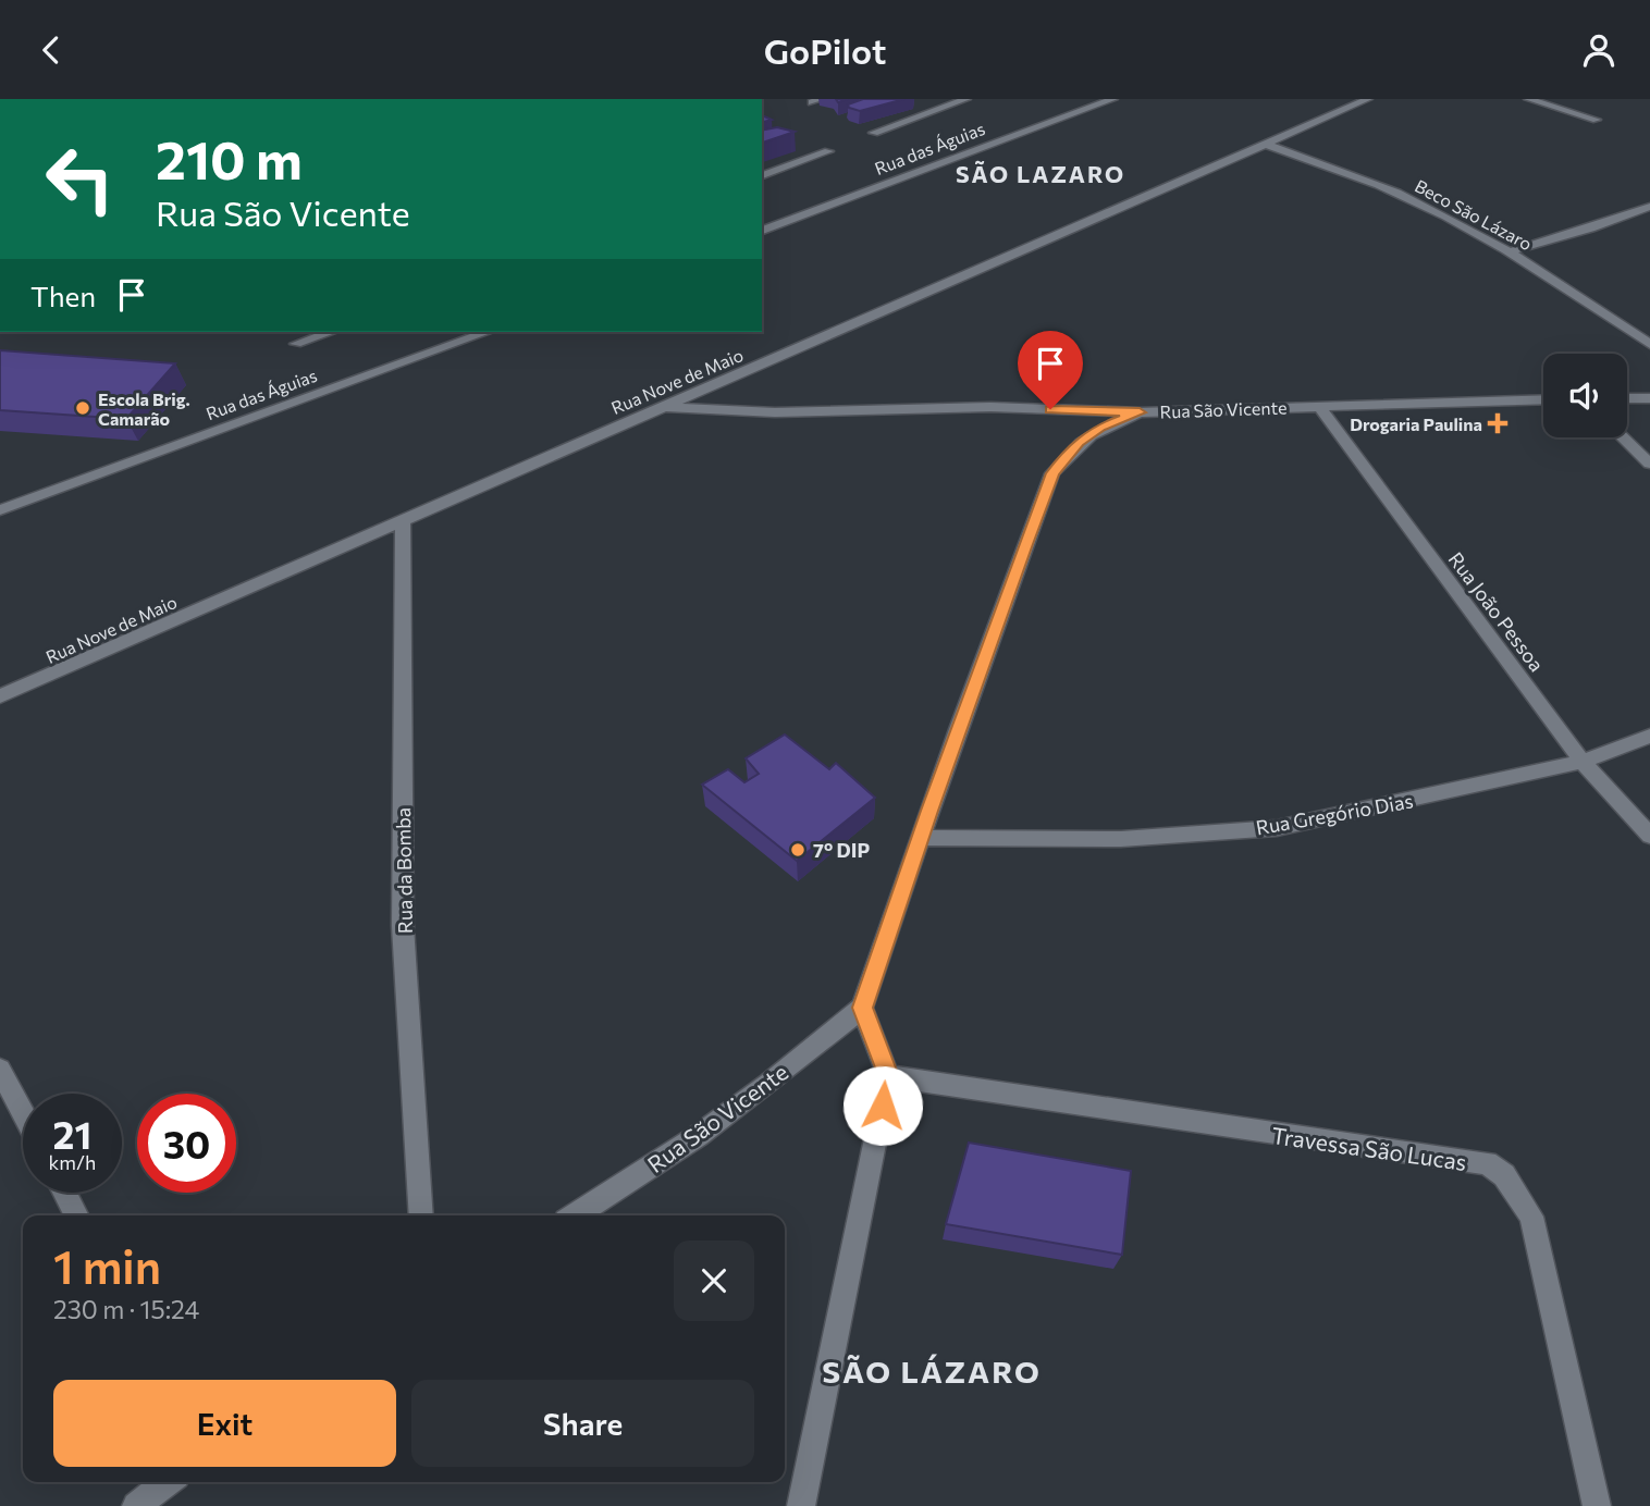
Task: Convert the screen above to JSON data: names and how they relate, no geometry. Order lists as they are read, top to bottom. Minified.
{"streets":{"street":["Rua das Águias","Beco São Lázaro","Rua Nove de Maio","Rua São Vicente","Rua João Pessoa","Rua Gregório Dias","Rua da Bomba","Travessa São Lucas"]},"crossings":[["Beco São Lázaro","Rua Nove de Maio"],["Rua Nove de Maio","Rua São Vicente"],["Rua Nove de Maio","Rua da Bomba"],["Rua São Vicente","Rua João Pessoa"],["Rua João Pessoa","Rua Gregório Dias"]],"districts":["SÃO LAZARO","SÃO LÁZARO"],"places":{"other":["Escola Brig. Camarão","7º DIP"],"health":["Drogaria Paulina"]},"page":{"header":"GoPilot","turn":["210 m","Rua São Vicente"],"then":"Then","speed":"21 km/h","limit":"30","heading":["1 min","230 m · 15:24"],"buttons":["Exit","Share"]}}
